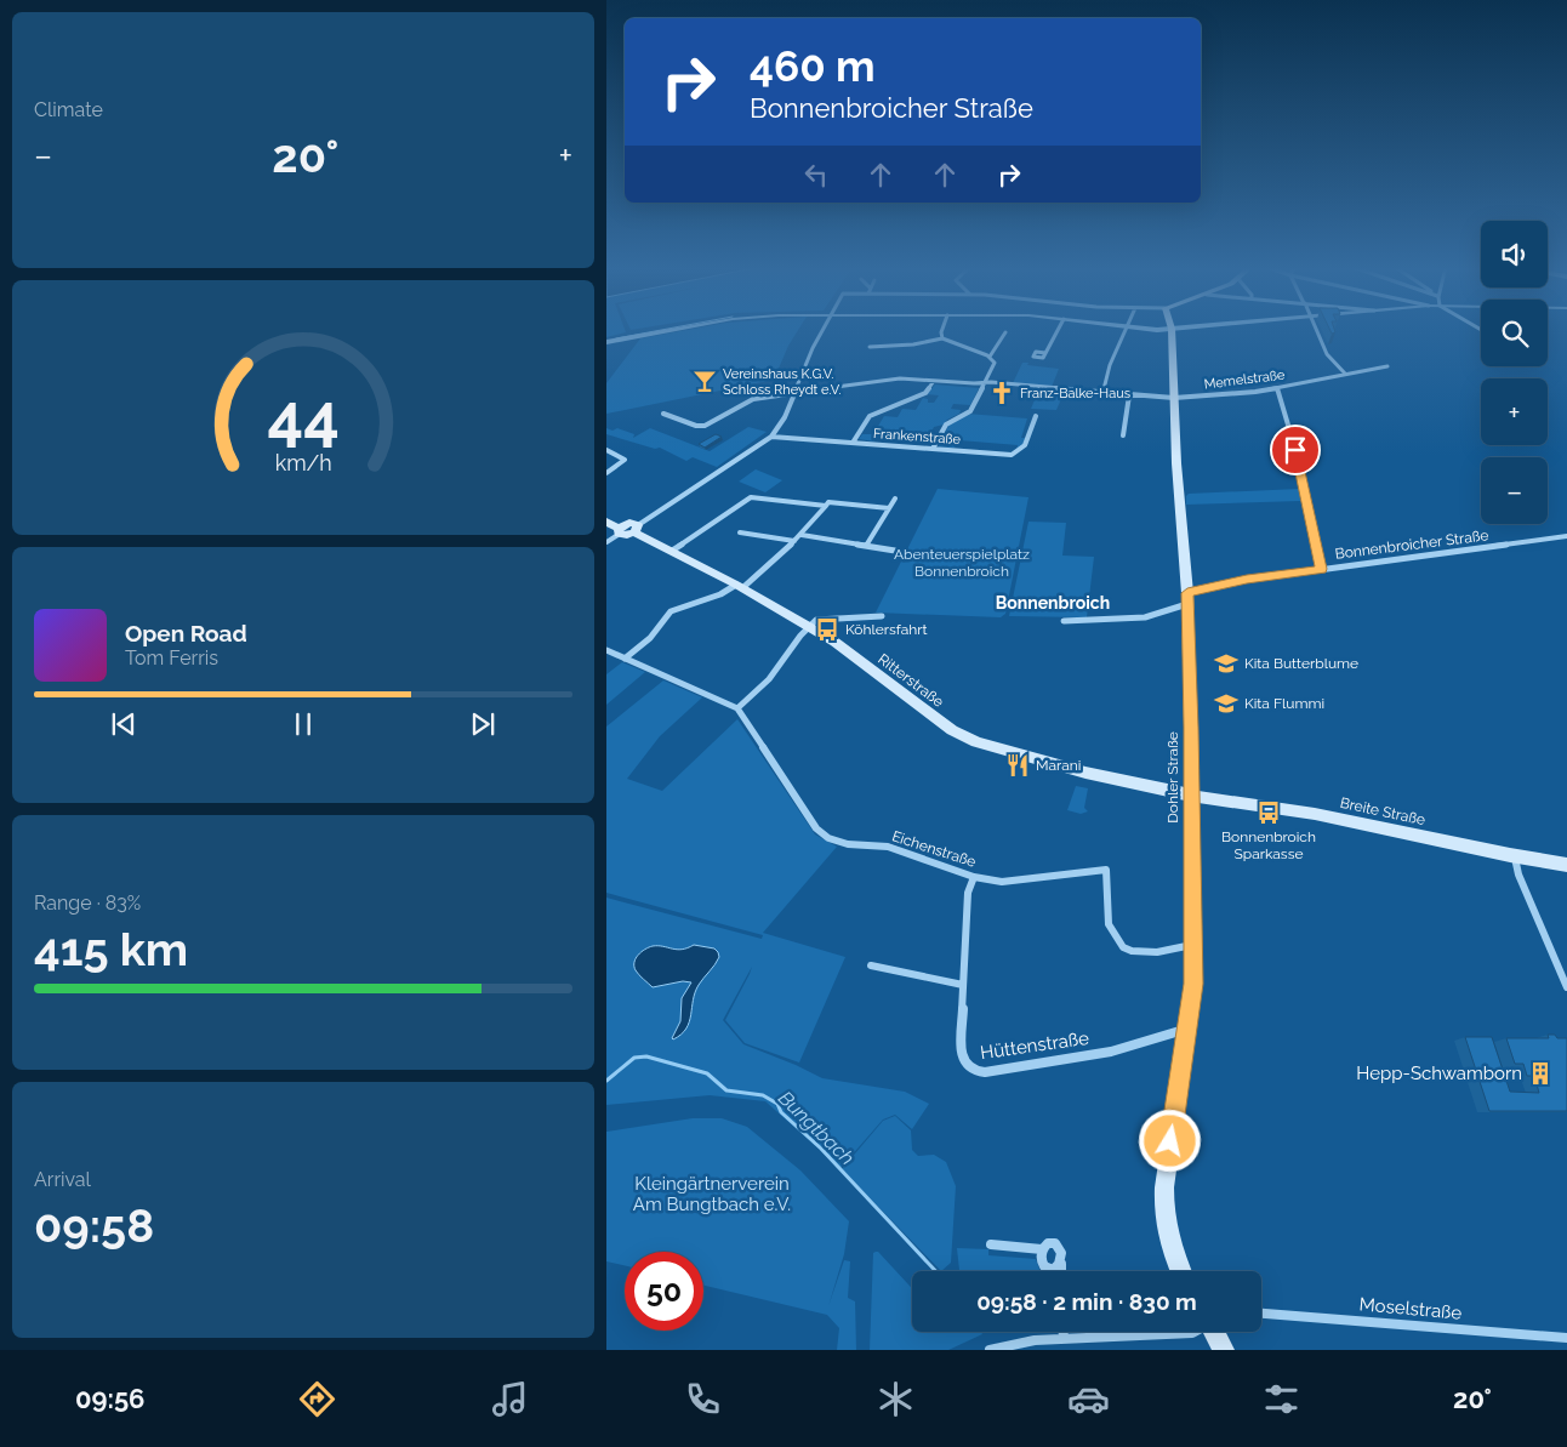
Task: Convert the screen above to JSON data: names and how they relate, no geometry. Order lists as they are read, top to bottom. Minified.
{"streets":{"main road":["Ritterstraße","Dohler Straße","Breite Straße"],"street":["Memelstraße","Frankenstraße","Bonnenbroicher Straße","Eichenstraße","Hüttenstraße","Moselstraße"]},"crossings":[["Memelstraße","Dohler Straße"],["Bonnenbroicher Straße","Dohler Straße"],["Ritterstraße","Dohler Straße"],["Ritterstraße","Breite Straße"],["Dohler Straße","Breite Straße"],["Dohler Straße","Eichenstraße"],["Dohler Straße","Hüttenstraße"],["Eichenstraße","Hüttenstraße"]],"districts":["Bonnenbroich"],"water":["Bungtbach"],"parks":["Abenteuerspielplatz Bonnenbroich","Kleingärtnerverein Am Bungtbach e.V."],"places":{"bar":["Vereinshaus K.G.V. Schloss Rheydt e.V."],"church":["Franz-Balke-Haus"],"bus stop":["Köhlersfahrt","Bonnenbroich Sparkasse"],"school or university":["Kita Butterblume","Kita Flummi"],"restaurant":["Marani"],"building":["Hepp-Schwamborn"]},"page":{"tile":["Climate",["Range · 83%","415 km"],["Arrival","09:58"]],"turn":["460 m","Bonnenbroicher Straße"],"heat":["−","20°","+"],"map_buttons":["+","−"],"song":["Open Road","Tom Ferris"],"limit":"50","trip":"09:58 · 2 min · 830 m","tabs":["09:56","20°"],"gauge":["44","km/h"]}}
